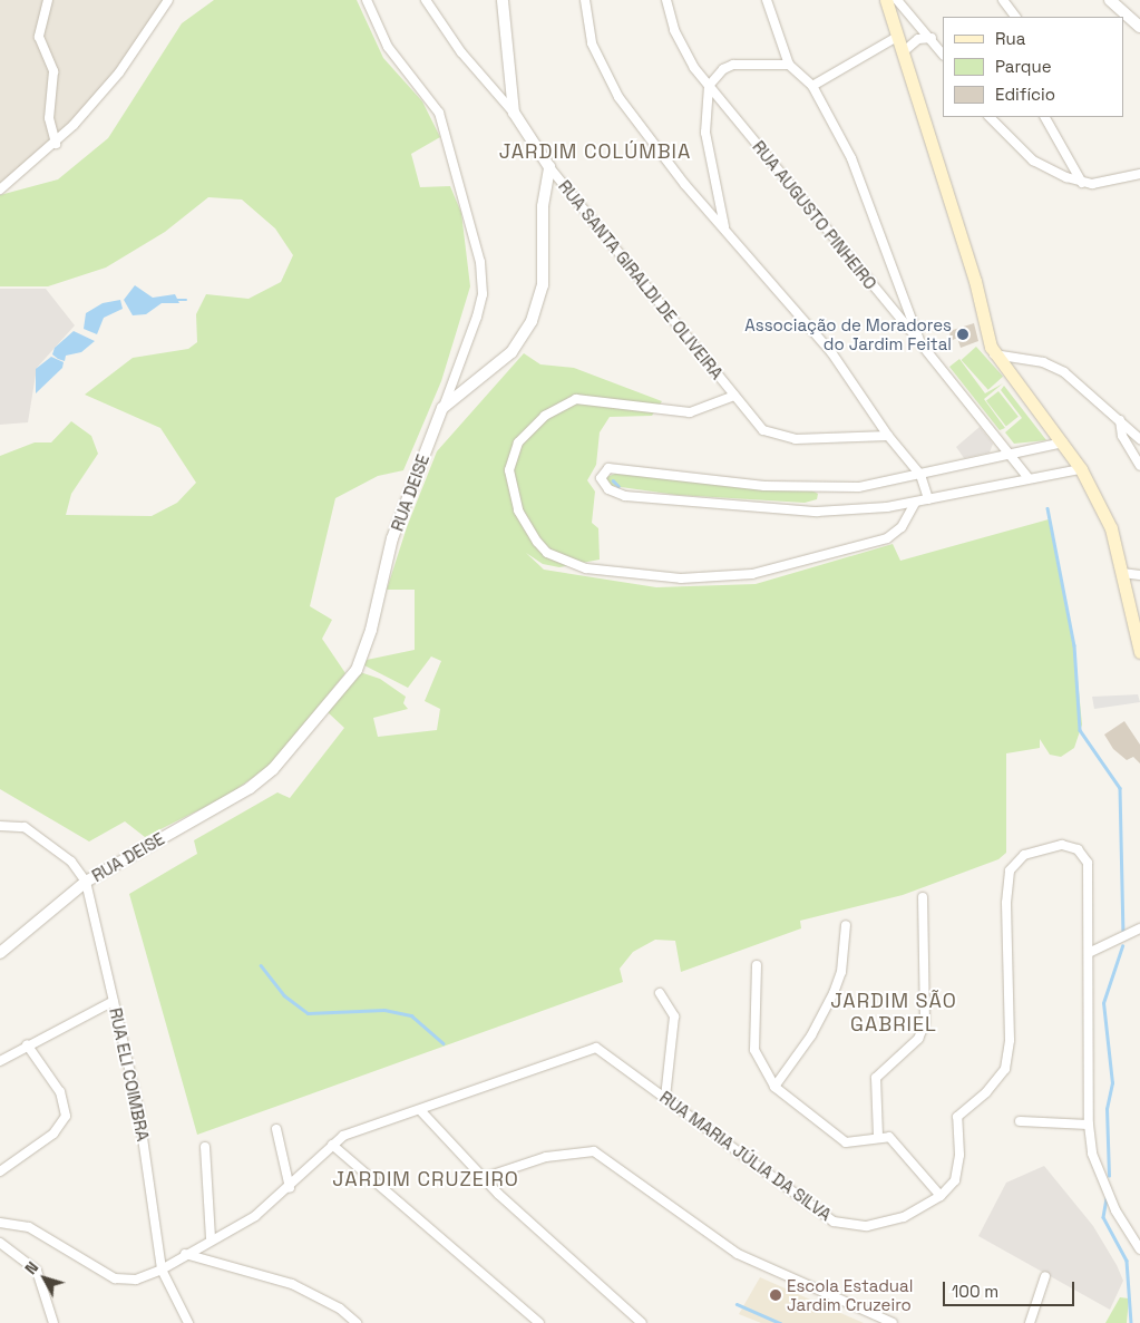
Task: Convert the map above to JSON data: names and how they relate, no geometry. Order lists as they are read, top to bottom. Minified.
{"streets":{"street":["RUA AUGUSTO PINHEIRO","RUA SANTA GIRALDI DE OLIVEIRA","RUA DEISE","RUA ELI COIMBRA","RUA MARIA JÚLIA DA SILVA"]},"crossings":[["RUA DEISE","RUA ELI COIMBRA"]],"districts":["JARDIM COLÚMBIA","JARDIM SÃO GABRIEL","JARDIM CRUZEIRO"],"places":["Associação de Moradores do Jardim Feital","Escola Estadual Jardim Cruzeiro"],"legend":["Rua","Parque","Edifício"],"scale_bar":"100 m","north":"top left"}
